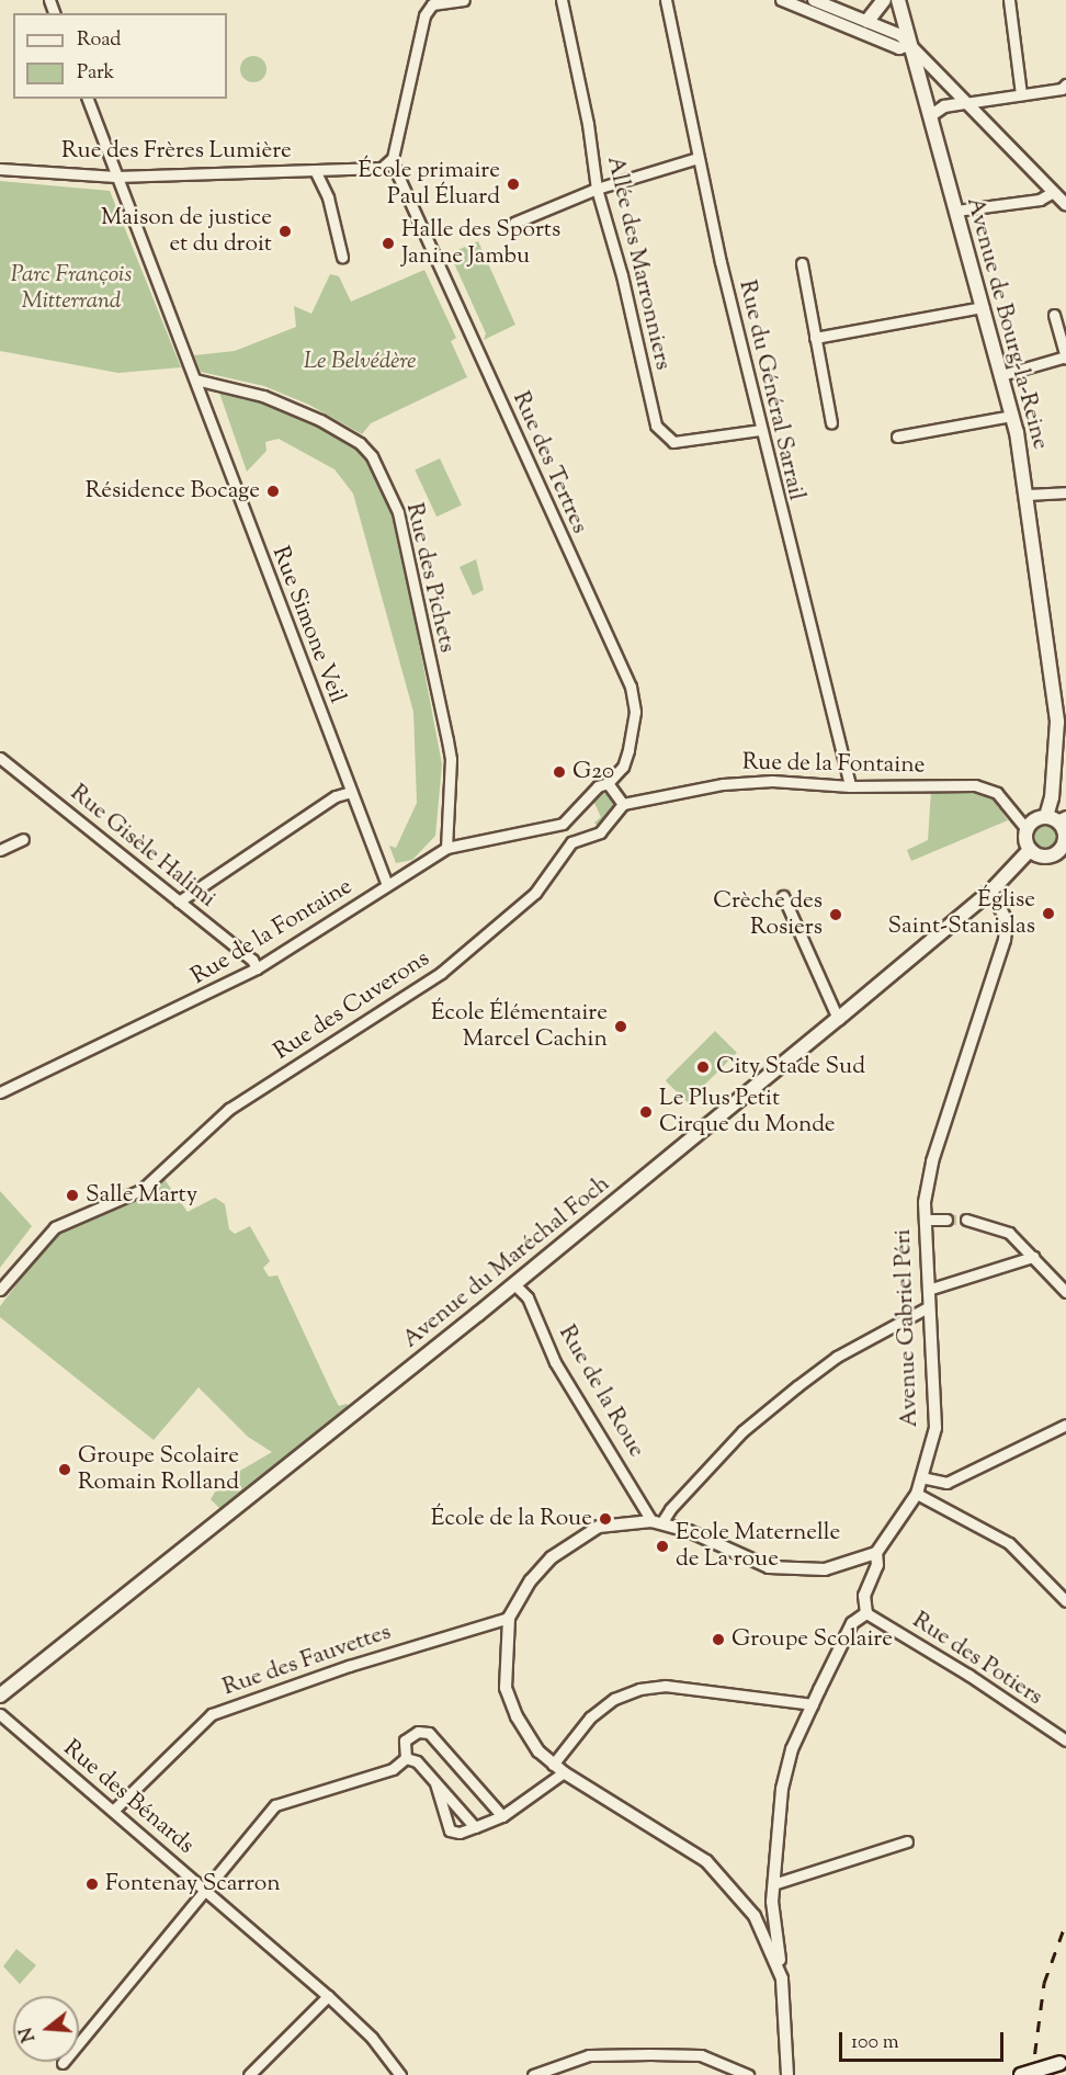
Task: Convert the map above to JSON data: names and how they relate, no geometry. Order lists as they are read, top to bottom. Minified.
{"streets":{"main road":["Avenue de Bourg-la-Reine","Avenue du Maréchal Foch"],"street":["Rue des Frères Lumière","Allée des Marronniers","Rue du Général Sarrail","Rue des Tertres","Rue des Pichets","Rue Simone Veil","Rue de la Fontaine","Rue Gisèle Halimi","Rue des Cuverons","Avenue Gabriel Péri","Rue de la Roue","Rue des Potiers","Rue des Fauvettes","Rue des Bénards"]},"crossings":[["Rue des Frères Lumière","Rue des Tertres"],["Allée des Marronniers","Rue du Général Sarrail"],["Avenue de Bourg-la-Reine","Rue de la Fontaine"],["Avenue de Bourg-la-Reine","Avenue du Maréchal Foch"],["Rue du Général Sarrail","Rue de la Fontaine"],["Rue des Pichets","Rue Simone Veil"],["Rue des Pichets","Rue de la Fontaine"],["Rue Simone Veil","Rue de la Fontaine"],["Rue de la Fontaine","Rue Gisèle Halimi"],["Rue de la Fontaine","Avenue du Maréchal Foch"],["Avenue du Maréchal Foch","Avenue Gabriel Péri"],["Avenue du Maréchal Foch","Rue de la Roue"],["Rue des Fauvettes","Rue des Bénards"]],"parks":["Parc François Mitterrand","Le Belvédère"],"places":["École primaire Paul Éluard","Maison de justice et du droit","Halle des Sports Janine Jambu","Résidence Bocage","G20","Église Saint-Stanislas","Crèche des Rosiers","École Élémentaire Marcel Cachin","City Stade Sud","Le Plus Petit Cirque du Monde","Salle Marty","Groupe Scolaire Romain Rolland","École de la Roue","Ecole Maternelle de La roue","Groupe Scolaire","Fontenay Scarron"],"legend":["Road","Park"],"scale_bar":"100 m","north":"left"}
